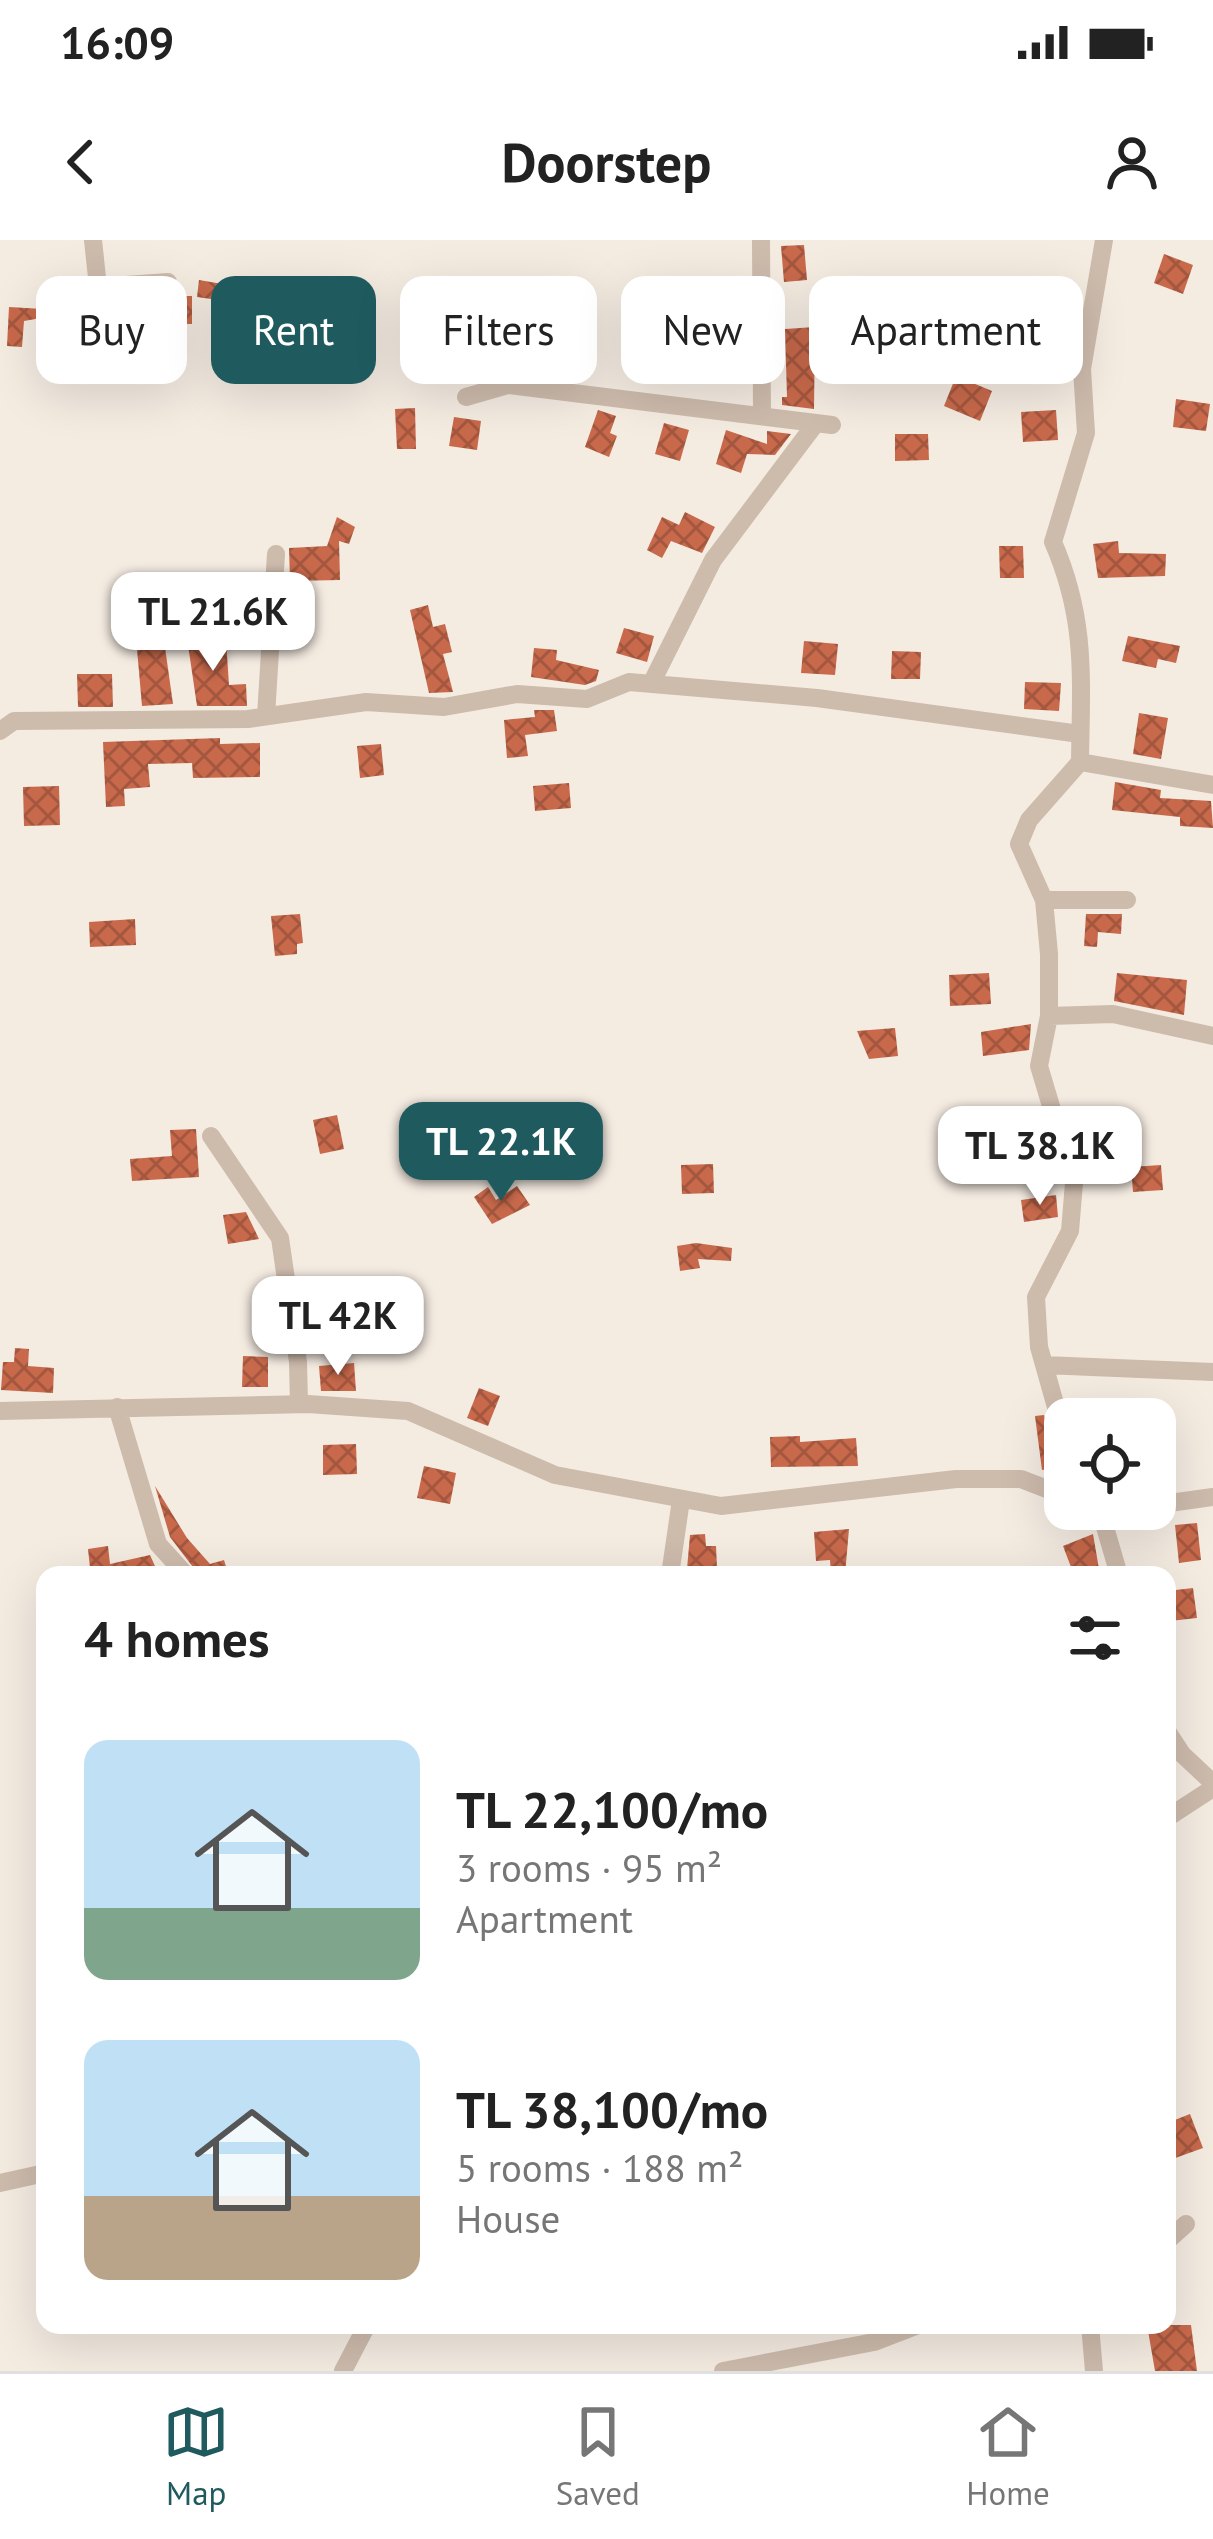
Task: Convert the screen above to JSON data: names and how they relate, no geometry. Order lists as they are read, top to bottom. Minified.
{"page":{"status":"16:09","header":"Doorstep","chip":["Buy","Rent","Filters","New","Apartment"],"price":["TL 21.6K","TL 22.1K","TL 38.1K","TL 42K"],"heading":"4 homes","list":[{"name":"TL 22,100/mo","note":"3 rooms · 95 m² · Apartment"},{"name":"TL 38,100/mo","note":"5 rooms · 188 m² · House"}],"tabs":["Map","Saved","Home"]}}
